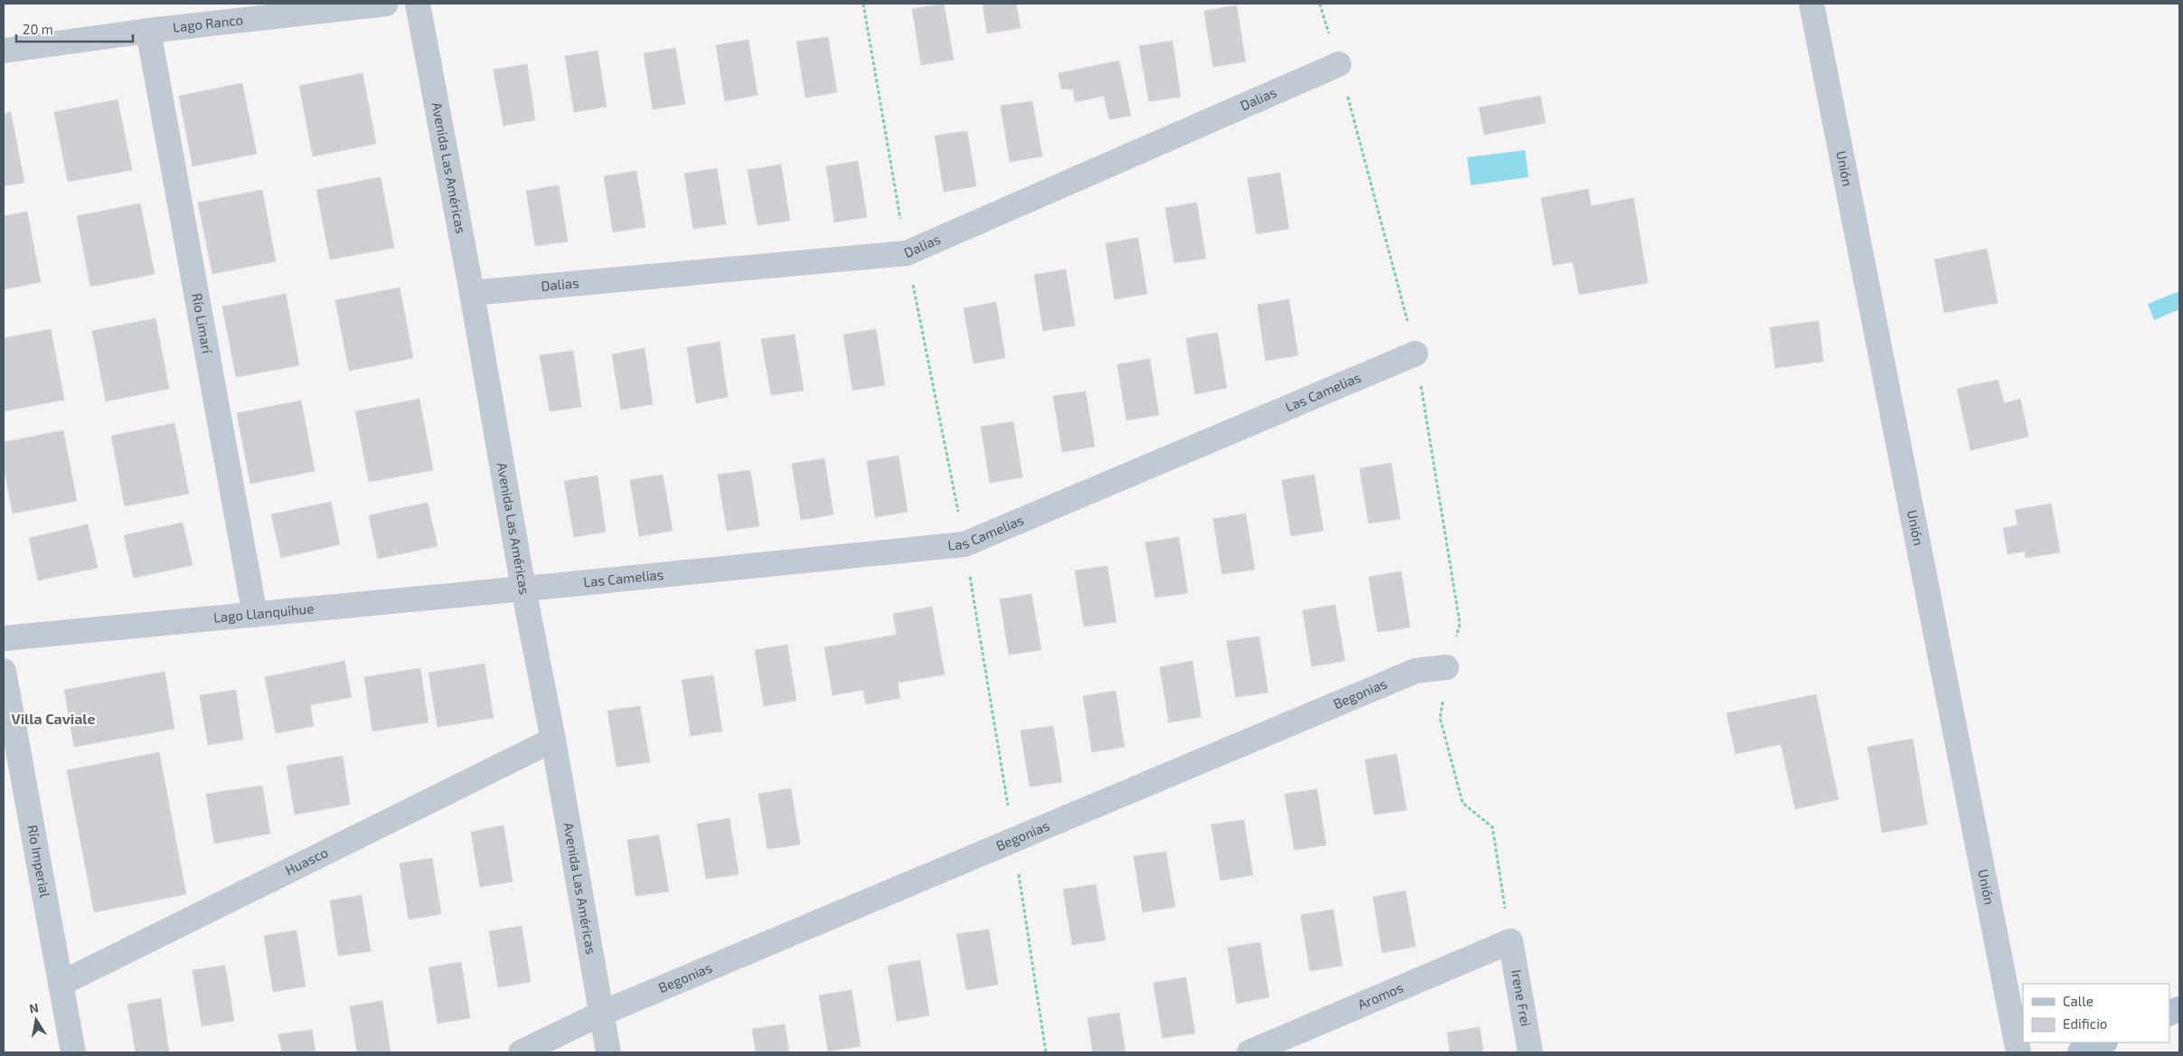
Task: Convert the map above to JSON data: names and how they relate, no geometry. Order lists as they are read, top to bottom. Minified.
{"streets":{"street":["Lago Ranco","Dalias","Avenida Las Américas","Unión","Río Limarí","Las Camelias","Lago Llanquihue","Begonias","Río Imperial","Huasco","Aromos","Irene Frei"]},"crossings":[["Lago Ranco","Río Limarí"],["Dalias","Avenida Las Américas"],["Avenida Las Américas","Las Camelias"],["Avenida Las Américas","Lago Llanquihue"],["Avenida Las Américas","Begonias"],["Avenida Las Américas","Huasco"],["Río Limarí","Lago Llanquihue"],["Las Camelias","Lago Llanquihue"],["Río Imperial","Huasco"],["Aromos","Irene Frei"]],"districts":["Villa Caviale"],"legend":["Calle","Edificio"],"scale_bar":"20 m","north":"top"}
